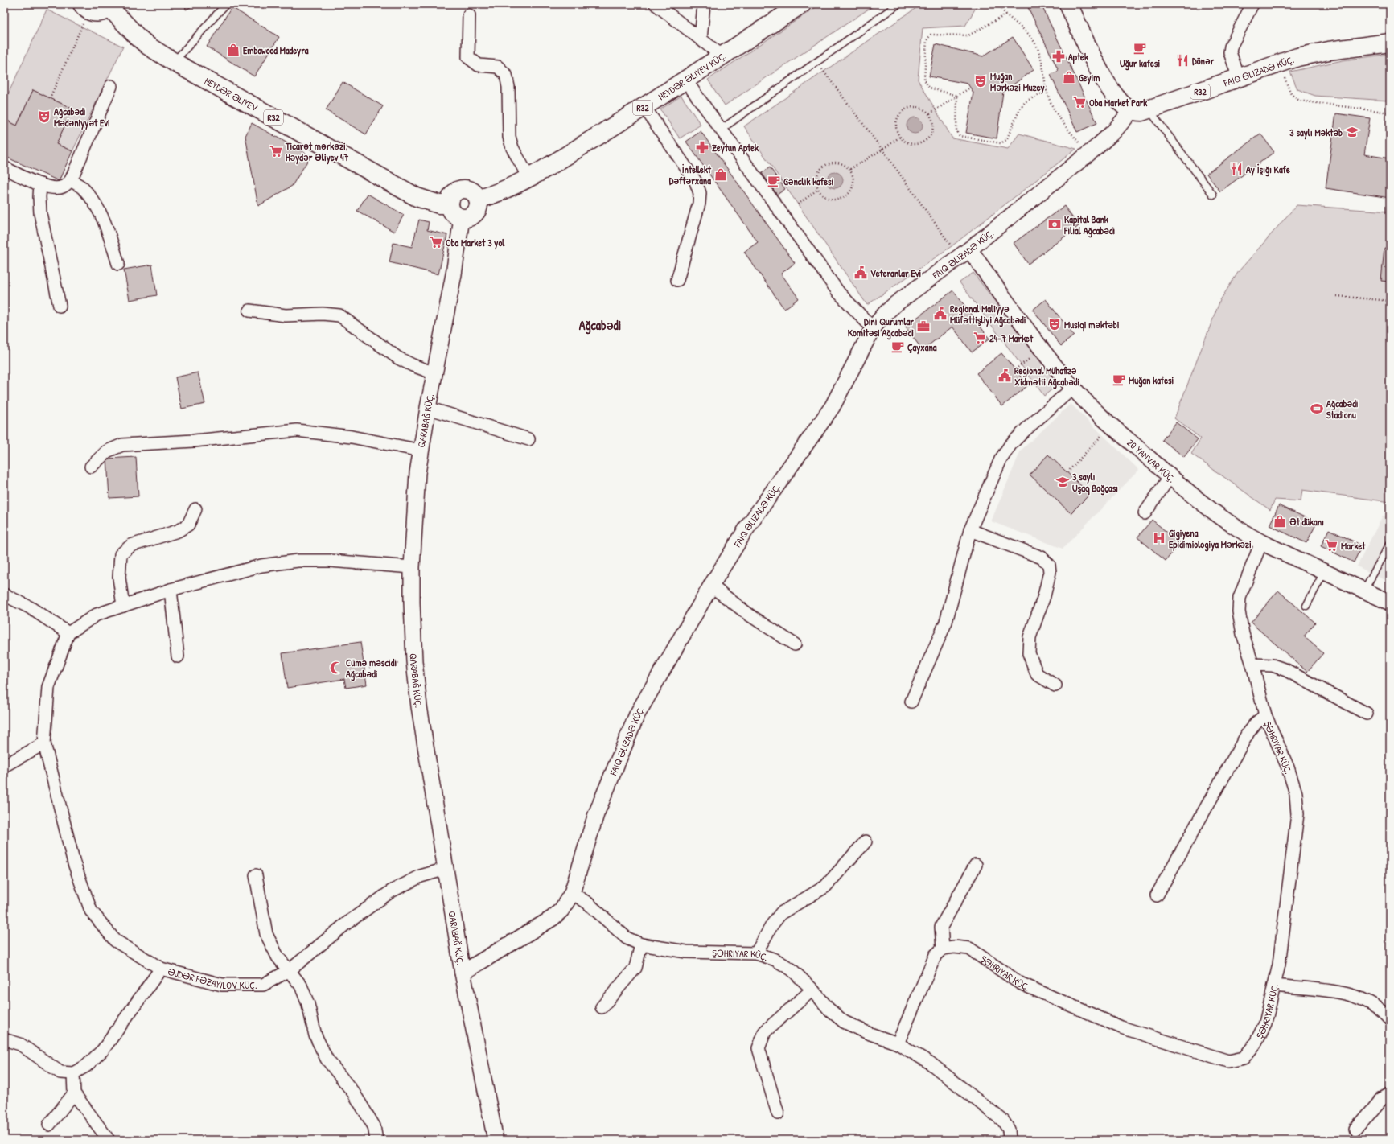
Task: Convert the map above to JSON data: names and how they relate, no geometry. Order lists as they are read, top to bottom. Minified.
{"streets":{"main road":["FAIQ ƏLIZADƏ KÜÇ.","HEYDƏR ƏLIYEV KÜÇ.","R32","HEYDƏR ƏLIYEV"],"street":["QARABAĞ KÜÇ.","20 YANVAR KÜÇ.","ŞƏHRIYAR KÜÇ."]},"crossings":[["FAIQ ƏLIZADƏ KÜÇ.","QARABAĞ KÜÇ."],["FAIQ ƏLIZADƏ KÜÇ.","20 YANVAR KÜÇ."],["FAIQ ƏLIZADƏ KÜÇ.","ŞƏHRIYAR KÜÇ."],["HEYDƏR ƏLIYEV KÜÇ.","HEYDƏR ƏLIYEV"],["HEYDƏR ƏLIYEV KÜÇ.","QARABAĞ KÜÇ."],["HEYDƏR ƏLIYEV","QARABAĞ KÜÇ."],["20 YANVAR KÜÇ.","ŞƏHRIYAR KÜÇ."]],"districts":["Ağcabədi"],"places":{"cafe":["Uğur kafesi","Gənclik kafesi","Çayxana","Muğan kafesi"],"shop":["Embawood Madeyra","Geyim","İntellekt Dəftərxana","Әt dükanı"],"pharmacy":["Aptek","Zeytun Aptek"],"restaurant":["Dönər","Ay İşığı Kafe"],"theatre":["Muğan Mərkəzi Muzey","Ağcabədi Mədəniyyət Evi","Musiqi məktəbi"],"supermarket":["Oba Market Park","Ticarət mərkəzi, Həydər Əliyev 47","Oba Market 3 yol","24-7 Market","Market"],"school or university":["3 saylı Məktəb","3 saylı Uşaq Bağçası"],"bank":["Kapital Bank Filial Ağcabədi"],"public building":["Veteranlar Evi","Regional Maliyyə Müfəttişliyi Ağcabədi","Regional Mühafizə Xidmətii Ağcabədi"],"office":["Dini Qurumlar Komitəsi Ağcabədi"],"sports":["Ağcabədi Stadionu"],"hospital":["Gigiyena Epidimiologiya Mərkəzi"],"mosque":["Cümə məscidi Ağcabədi"]}}
